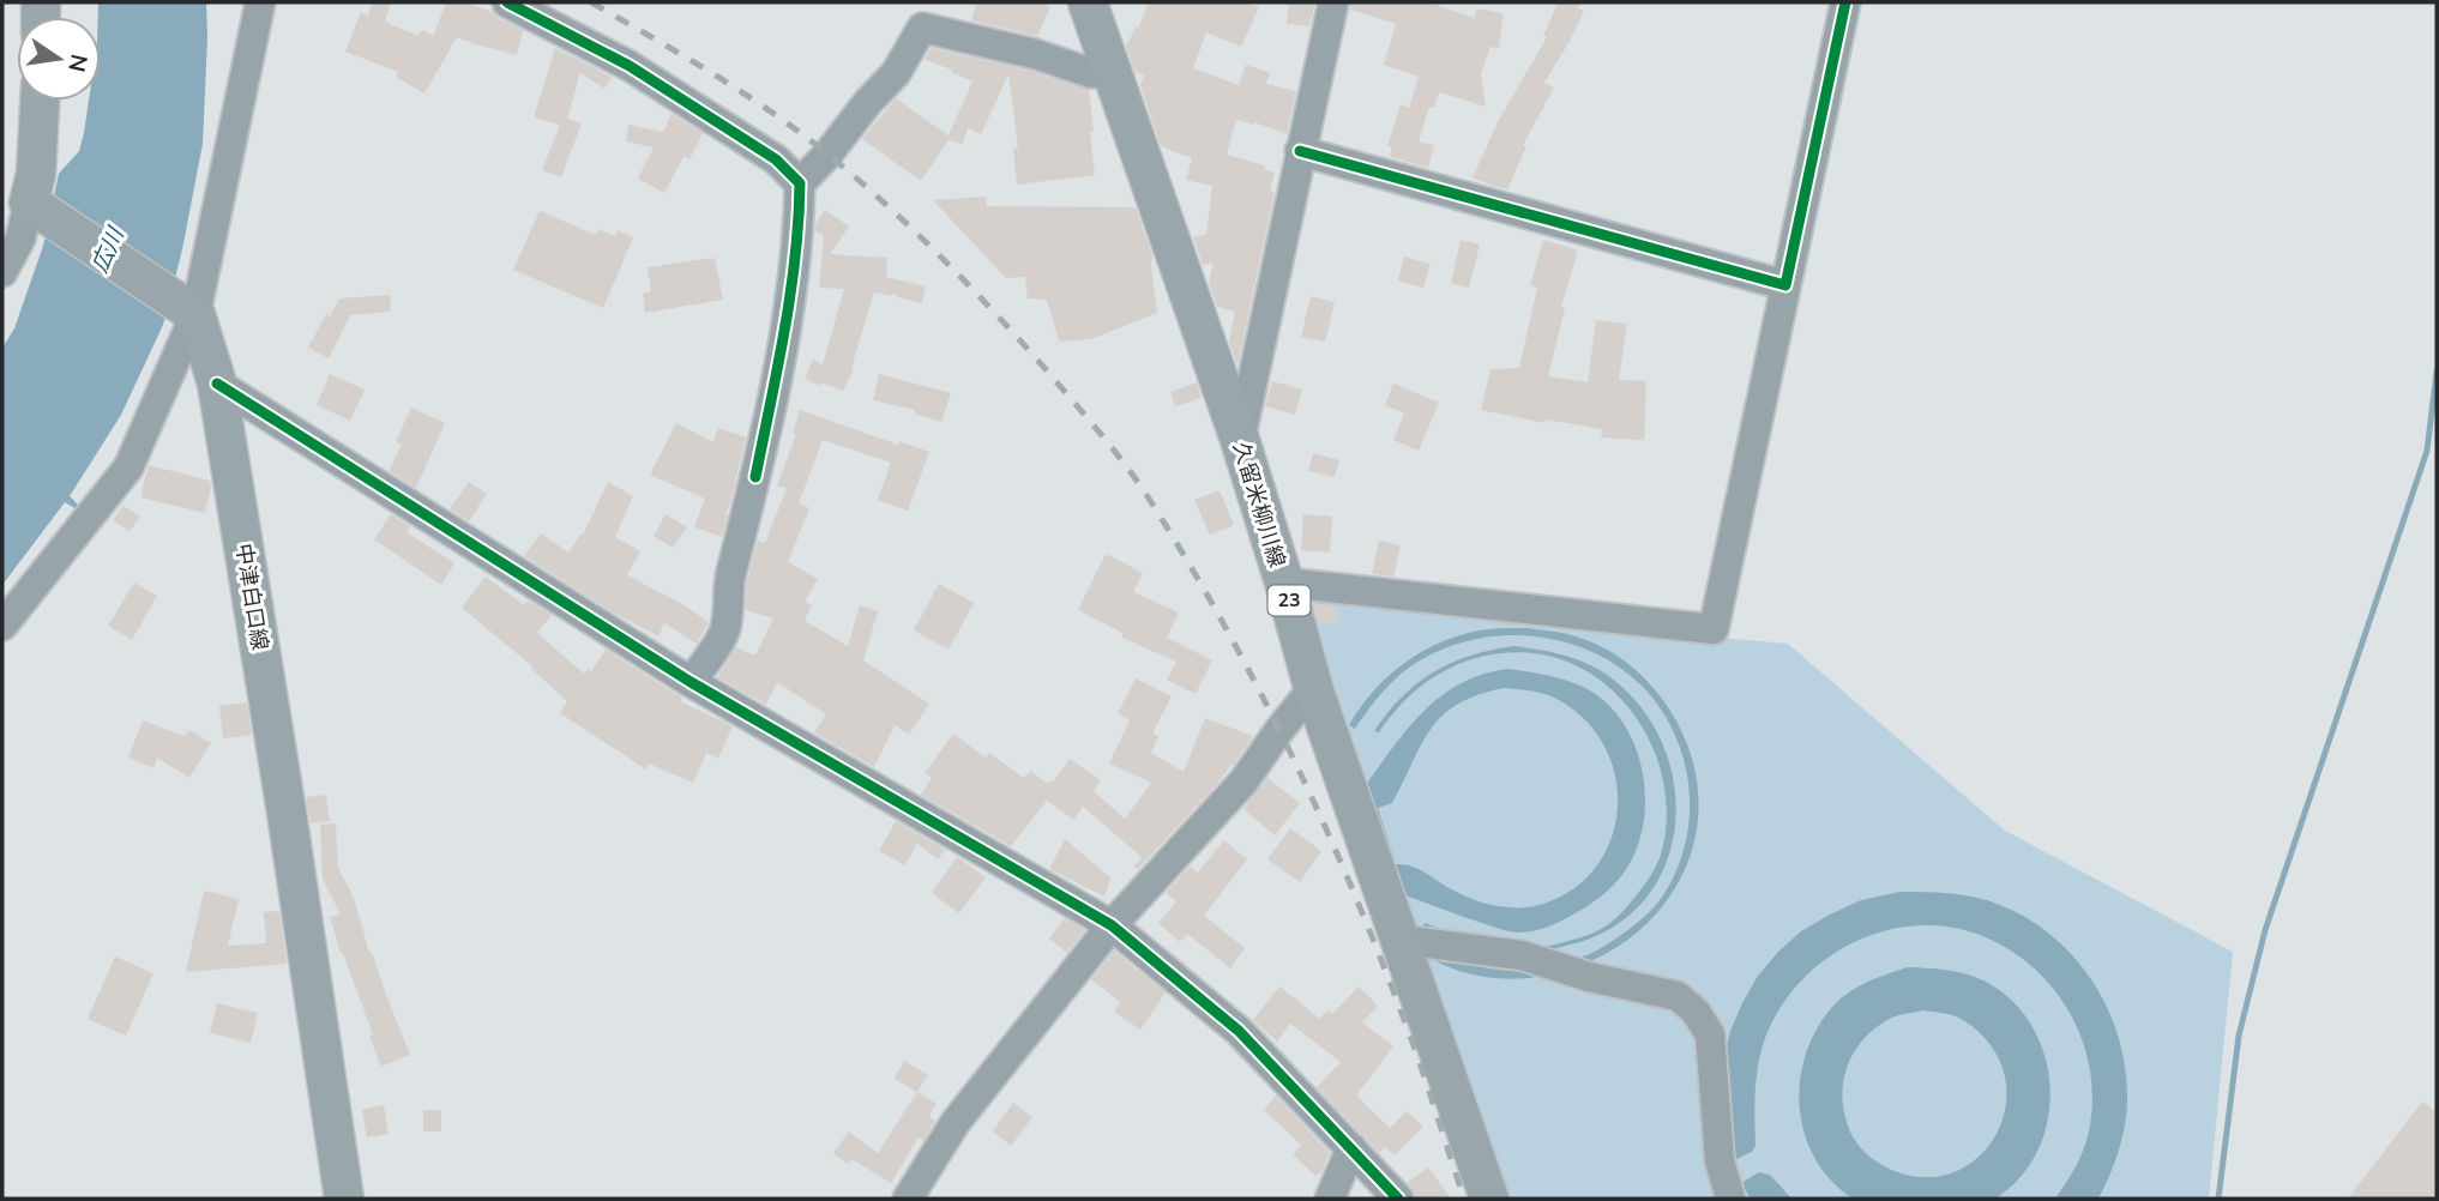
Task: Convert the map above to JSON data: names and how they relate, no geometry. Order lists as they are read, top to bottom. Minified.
{"streets":{"main road":["久留米柳川線","中津白口線","23"]},"water":["広川"],"north":"right"}
